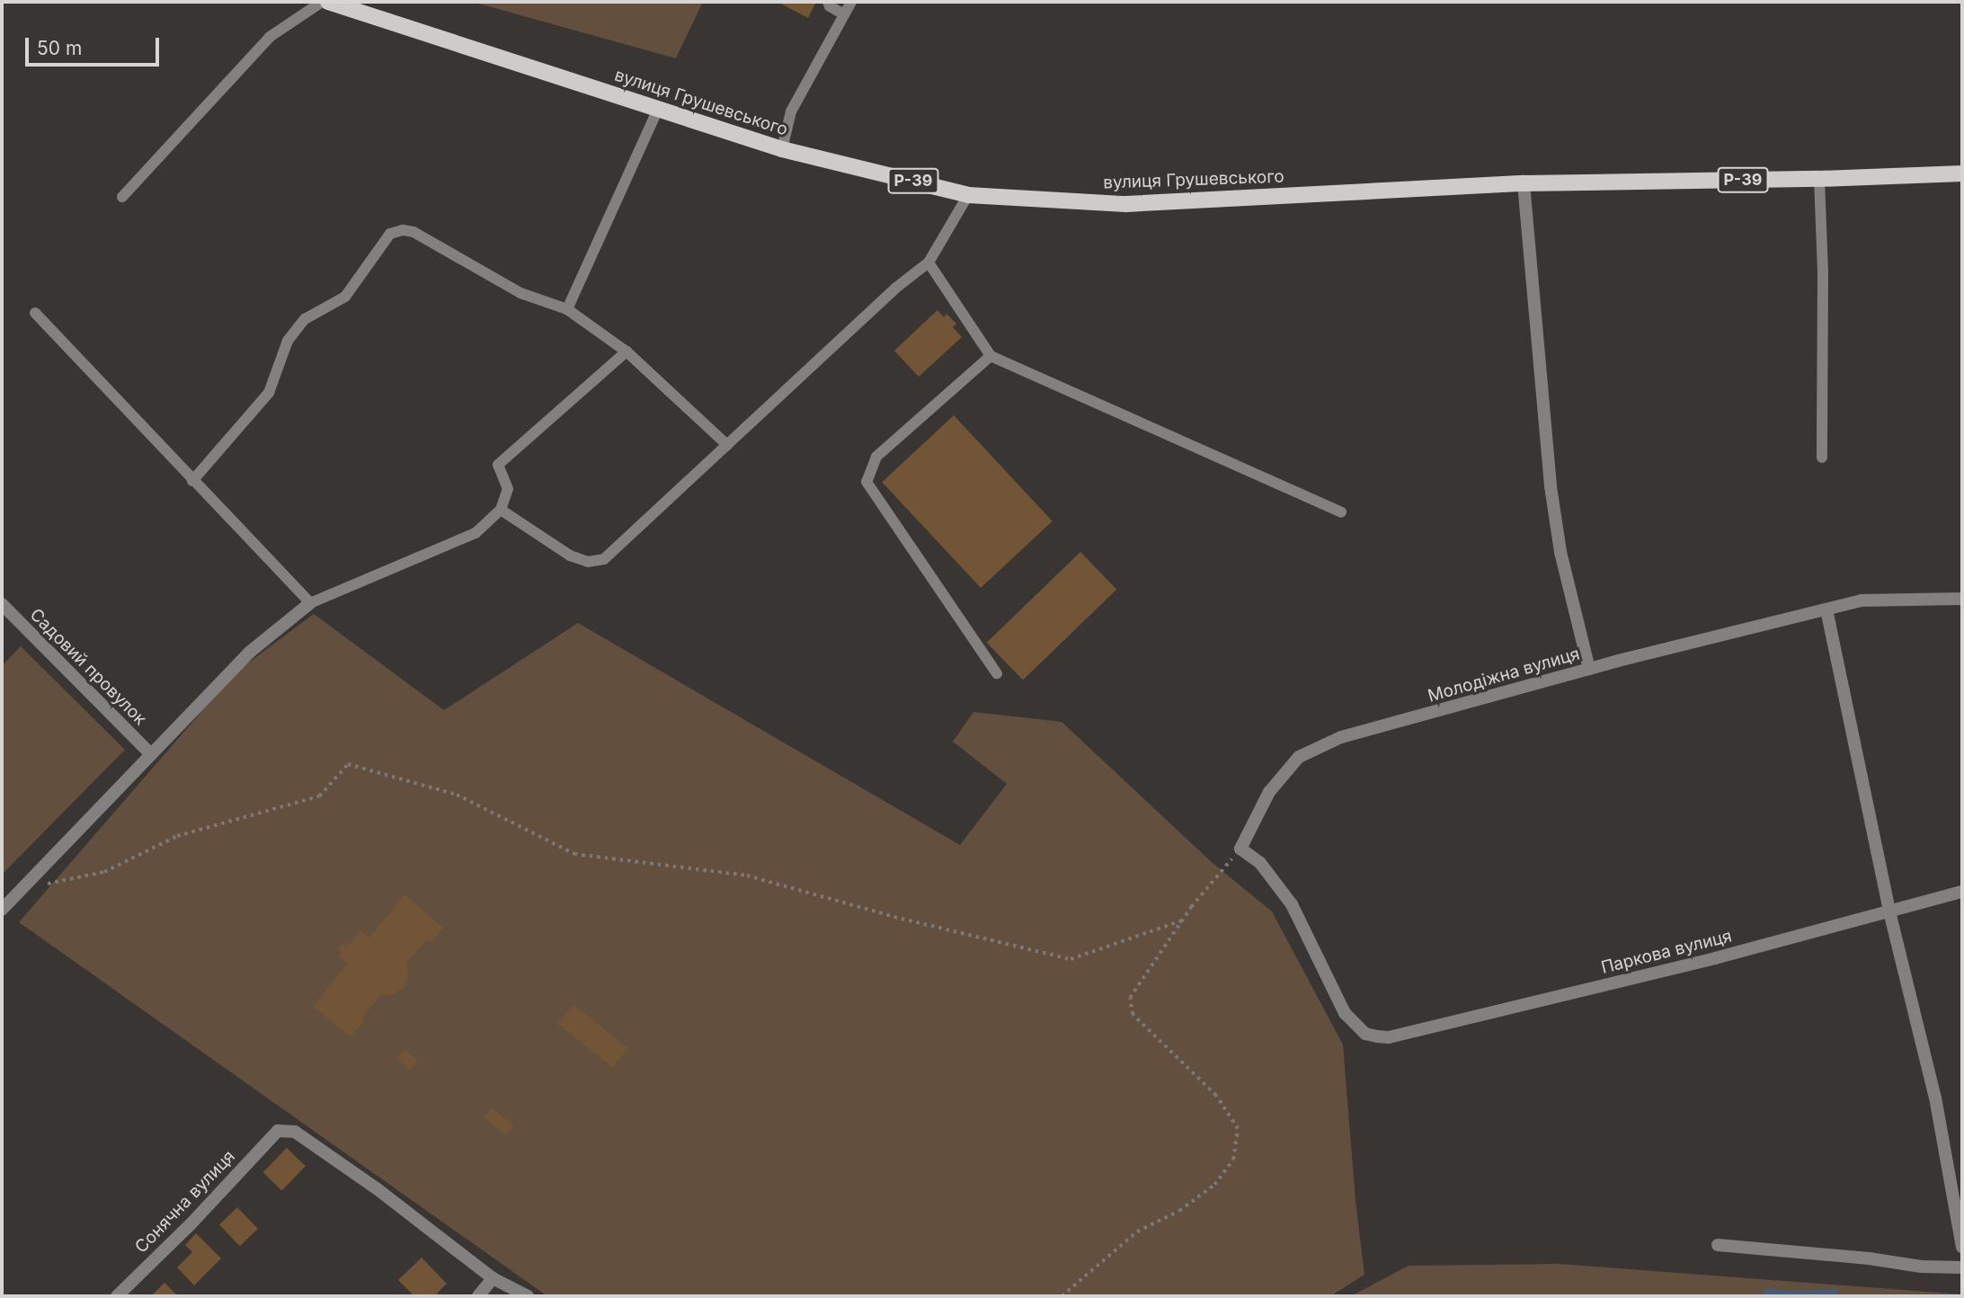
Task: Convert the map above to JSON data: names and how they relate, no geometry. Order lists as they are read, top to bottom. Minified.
{"streets":{"main road":["вулиця Грушевського","Р-39"],"street":["Садовий провулок","Молодіжна вулиця","Паркова вулиця","Сонячна вулиця"]},"crossings":[["вулиця Грушевського","Р-39"],["Молодіжна вулиця","Паркова вулиця"]],"scale_bar":"50 m"}
